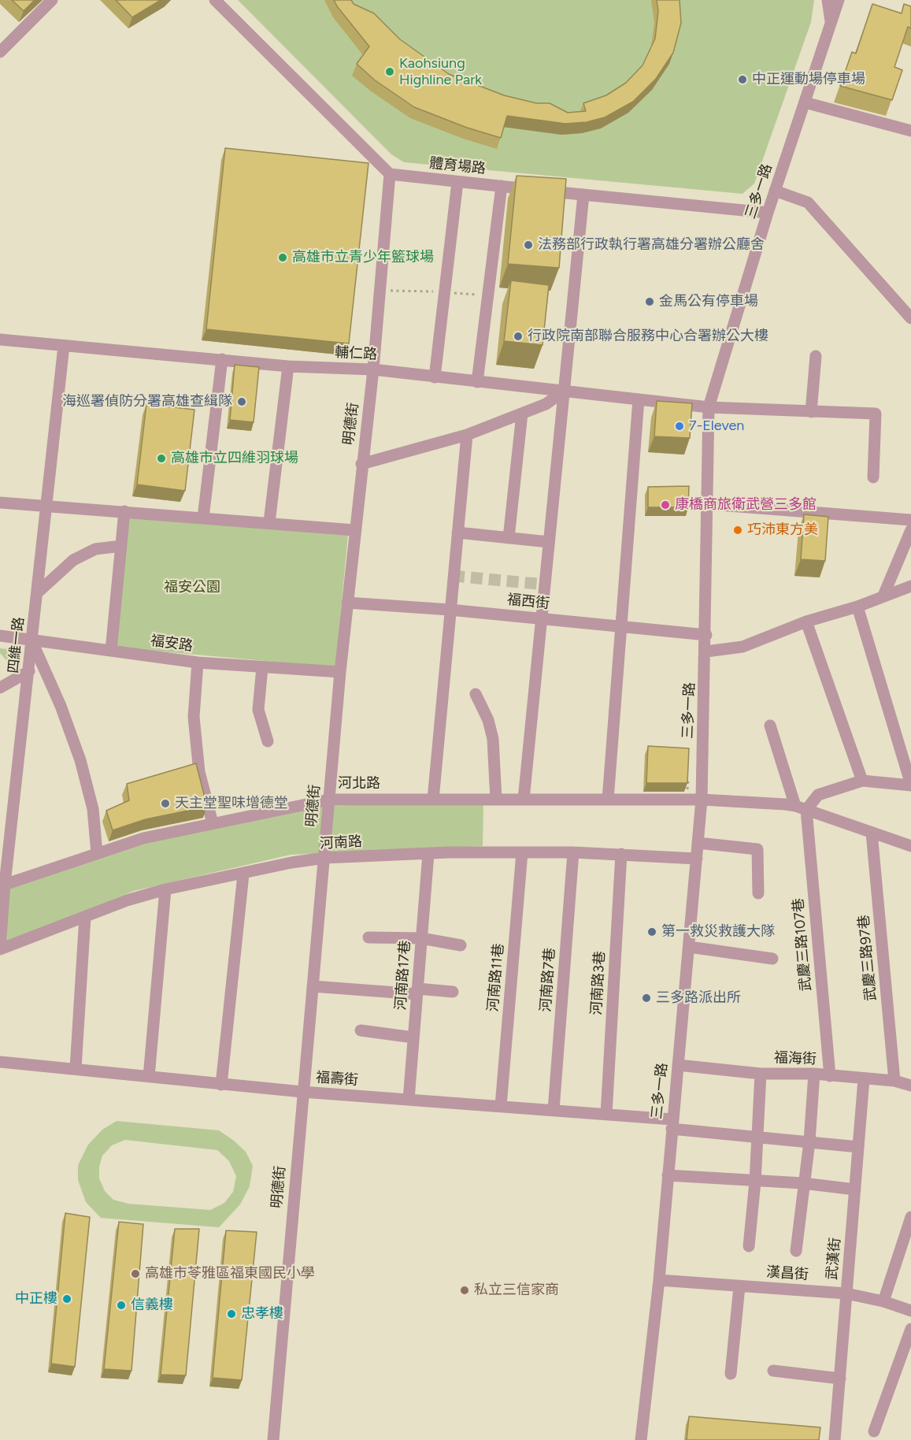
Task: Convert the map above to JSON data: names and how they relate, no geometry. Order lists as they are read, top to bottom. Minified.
{"streets":{"street":["體育場路","三多一路","輔仁路","明德街","福西街","福安路","四維一路","河北路","河南路","武慶三路107巷","武慶三路97巷","河南路17巷","河南路11巷","河南路7巷","河南路3巷","福海街","福壽街","武漢街","漢昌街"]},"crossings":[["體育場路","三多一路"],["體育場路","明德街"],["三多一路","輔仁路"],["三多一路","福西街"],["三多一路","河北路"],["三多一路","河南路"],["三多一路","福海街"],["三多一路","福壽街"],["三多一路","漢昌街"],["輔仁路","明德街"],["輔仁路","四維一路"],["明德街","福西街"],["明德街","福安路"],["明德街","河北路"],["明德街","河南路"],["明德街","福壽街"],["福安路","四維一路"],["四維一路","河北路"],["四維一路","河南路"],["河北路","武慶三路107巷"],["河北路","武慶三路97巷"],["河南路","河南路17巷"],["河南路","河南路11巷"],["河南路","河南路7巷"],["河南路","河南路3巷"],["武慶三路107巷","福海街"],["武慶三路97巷","福海街"],["河南路17巷","福壽街"],["河南路11巷","福壽街"],["河南路7巷","福壽街"],["河南路3巷","福壽街"],["福海街","武漢街"],["福壽街","武漢街"],["武漢街","漢昌街"]],"parks":["福安公園"],"places":["Kaohsiung Highline Park","中正運動場停車場","法務部行政執行署高雄分署辦公廳舍","高雄市立青少年籃球場","金馬公有停車場","行政院南部聯合服務中心合署辦公大樓","海巡署偵防分署高雄查緝隊","7-Eleven","高雄市立四維羽球場","康橋商旅衛武營三多館","巧沛東方美","天主堂聖味增德堂","第一救災救護大隊","三多路派出所","高雄市苓雅區福東國民小學","私立三信家商","中正樓","信義樓","忠孝樓"]}
